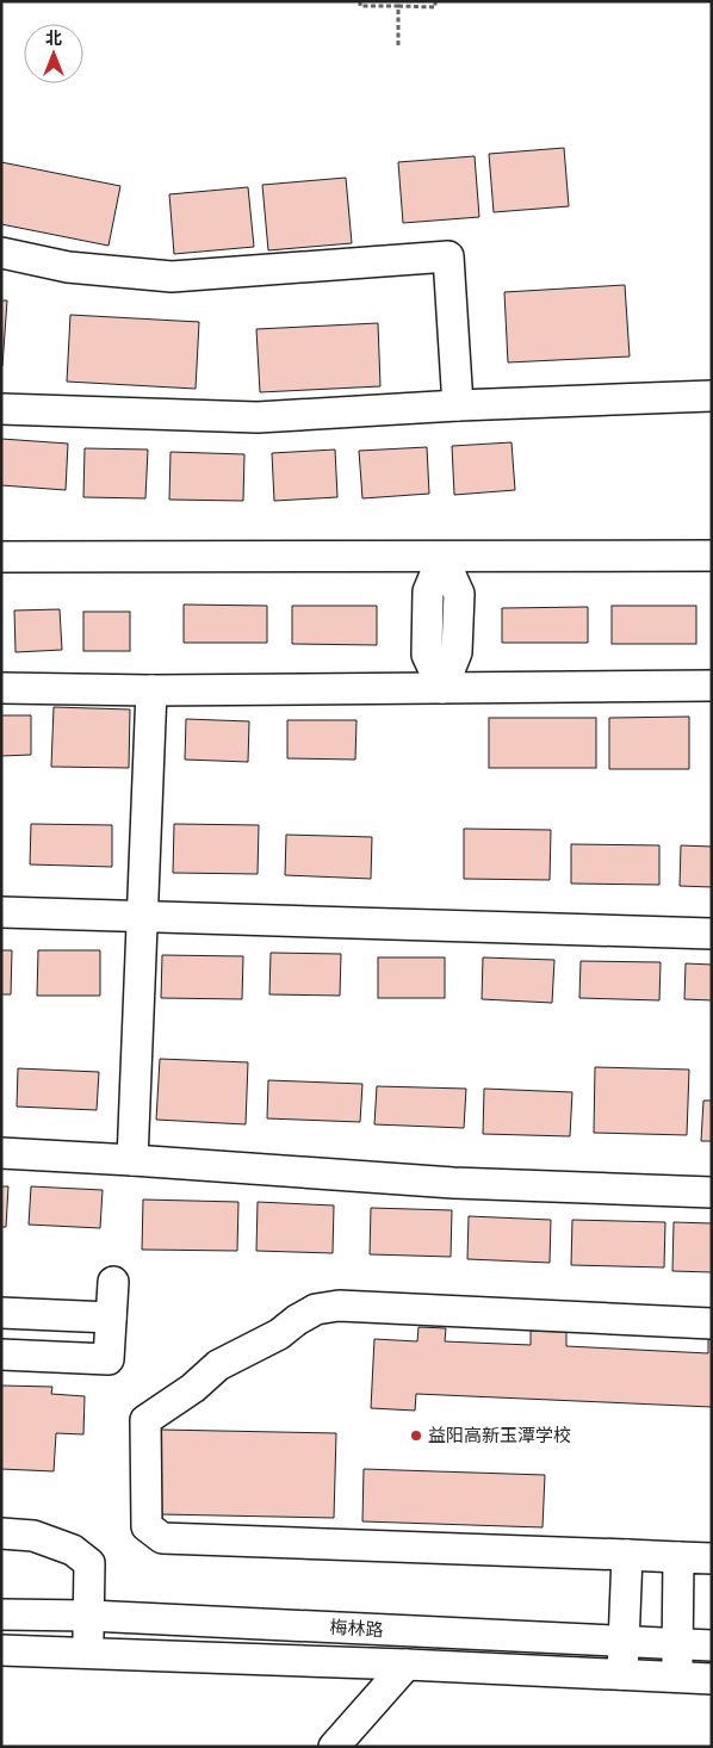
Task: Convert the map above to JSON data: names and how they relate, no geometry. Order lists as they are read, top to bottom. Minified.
{"streets":{"street":["梅林路"]},"places":["益阳高新玉潭学校"],"north":"top"}
